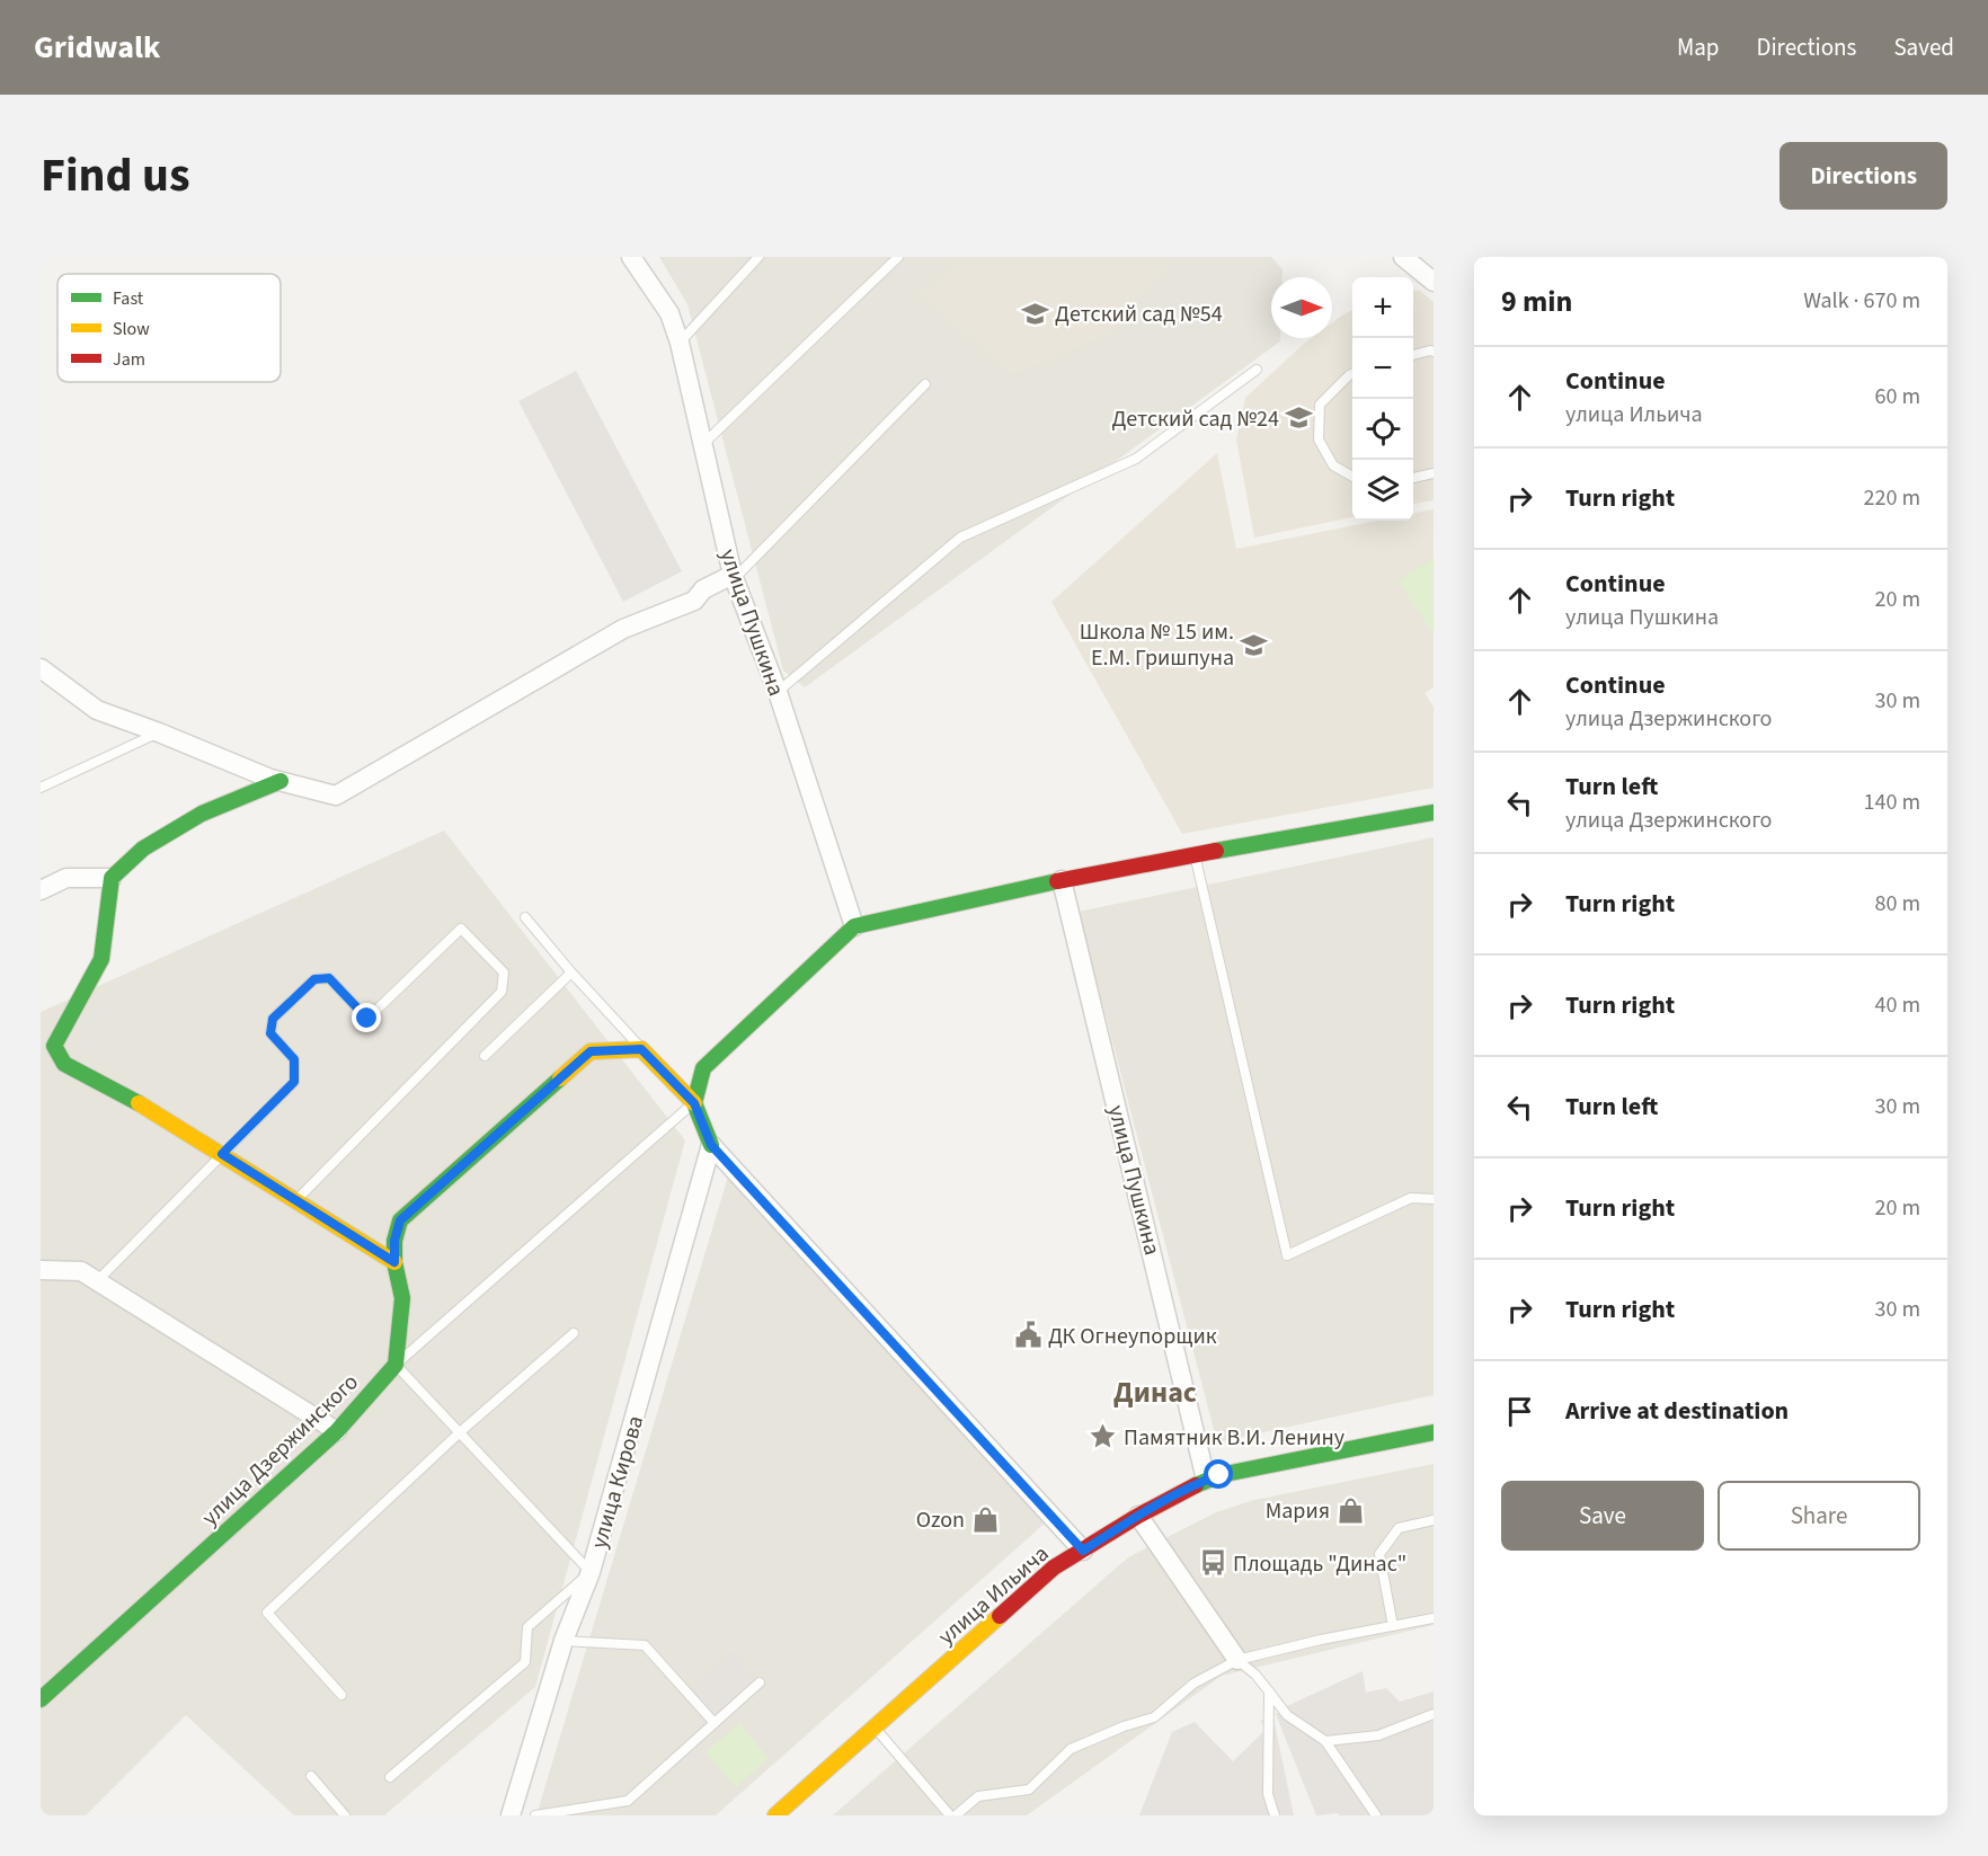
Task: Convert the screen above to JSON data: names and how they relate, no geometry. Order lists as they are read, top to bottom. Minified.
{"streets":{"street":["улица Пушкина","улица Дзержинского","улица Кирова","улица Ильича"]},"crossings":[["улица Пушкина","улица Ильича"]],"districts":["Динас"],"places":{"school or university":["Детский сад №54","Детский сад №24","Школа № 15 им. Е.М. Гришпуна"],"public building":["ДК Огнеупорщик"],"place":["Памятник В.И. Ленину"],"shop":["Мария","Ozon"],"bus stop":["Площадь \"Динас\""]},"legend":["Fast","Slow","Jam"],"north":"right","page":{"header":"Gridwalk","nav":["Map","Directions","Saved"],"title":"Find us","buttons":["Directions",["Save","Share"]],"heading":["9 min","Walk · 670 m"],"map_buttons":["+","−"],"list":[["Continue","улица Ильича","60 m"],["Turn right","220 m"],["Continue","улица Пушкина","20 m"],["Continue","улица Дзержинского","30 m"],["Turn left","улица Дзержинского","140 m"],["Turn right","80 m"],["Turn right","40 m"],["Turn left","30 m"],["Turn right","20 m"],["Turn right","30 m"],"Arrive at destination"]}}
